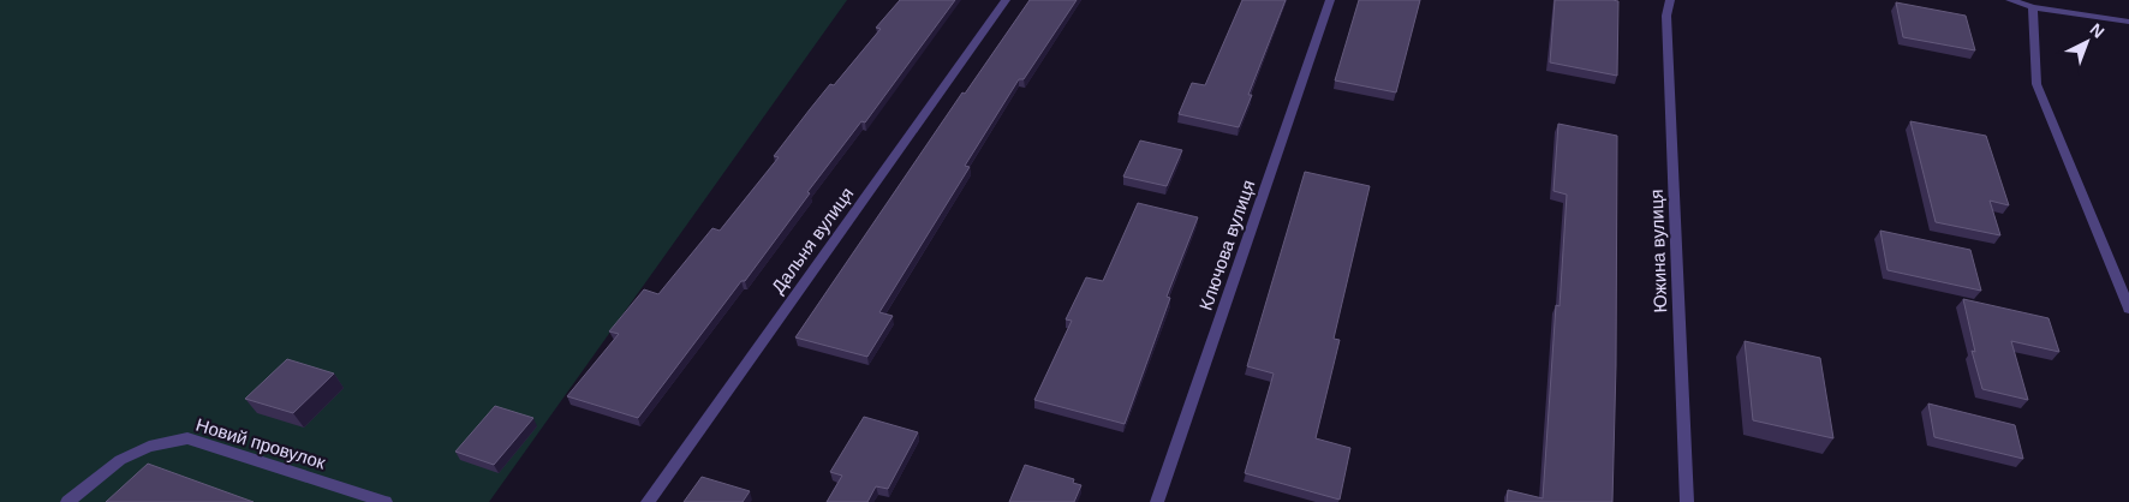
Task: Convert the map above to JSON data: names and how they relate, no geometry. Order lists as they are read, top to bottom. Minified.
{"streets":{"street":["Дальня вулиця","Ключова вулиця","Южина вулиця","Новий провулок"]},"north":"top right"}
